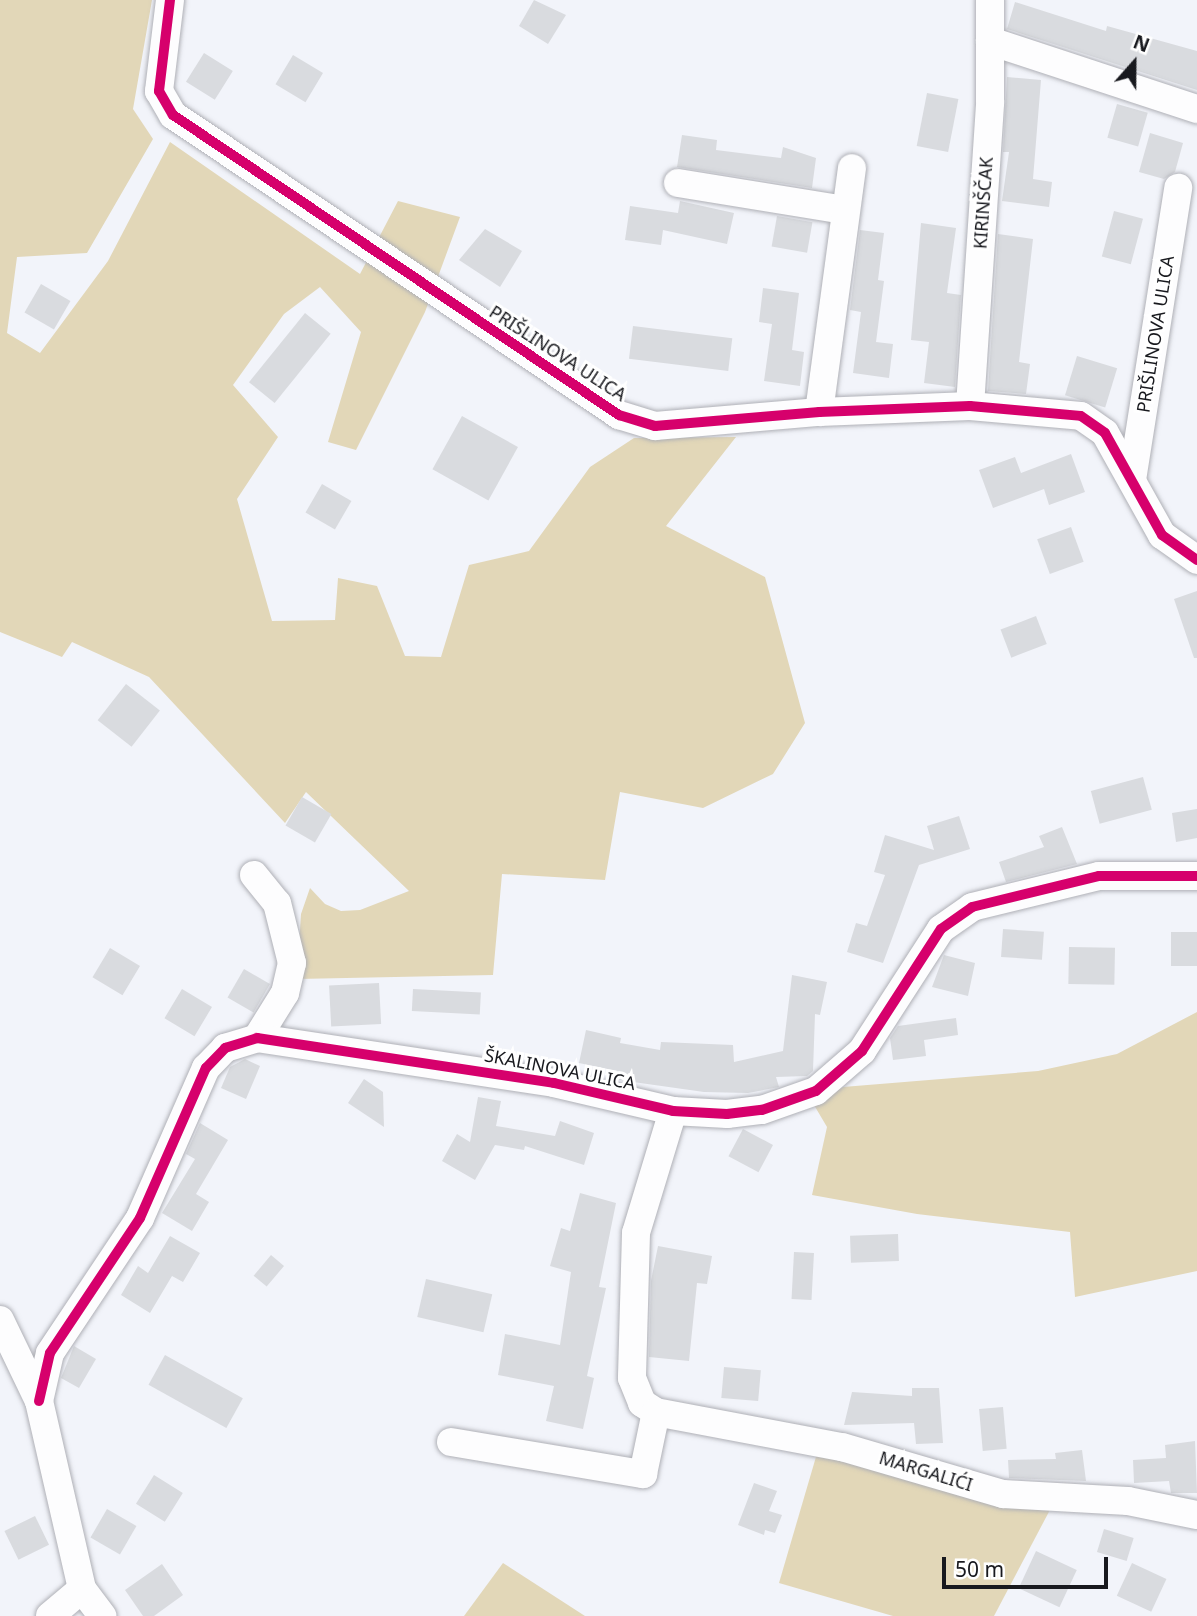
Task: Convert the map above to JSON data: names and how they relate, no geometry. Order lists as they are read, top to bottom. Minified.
{"streets":{"street":["KIRINŠČAK","PRIŠLINOVA ULICA","ŠKALINOVA ULICA","MARGALIĆI"]},"crossings":[["KIRINŠČAK","PRIŠLINOVA ULICA"]],"scale_bar":"50 m","north":"top"}
